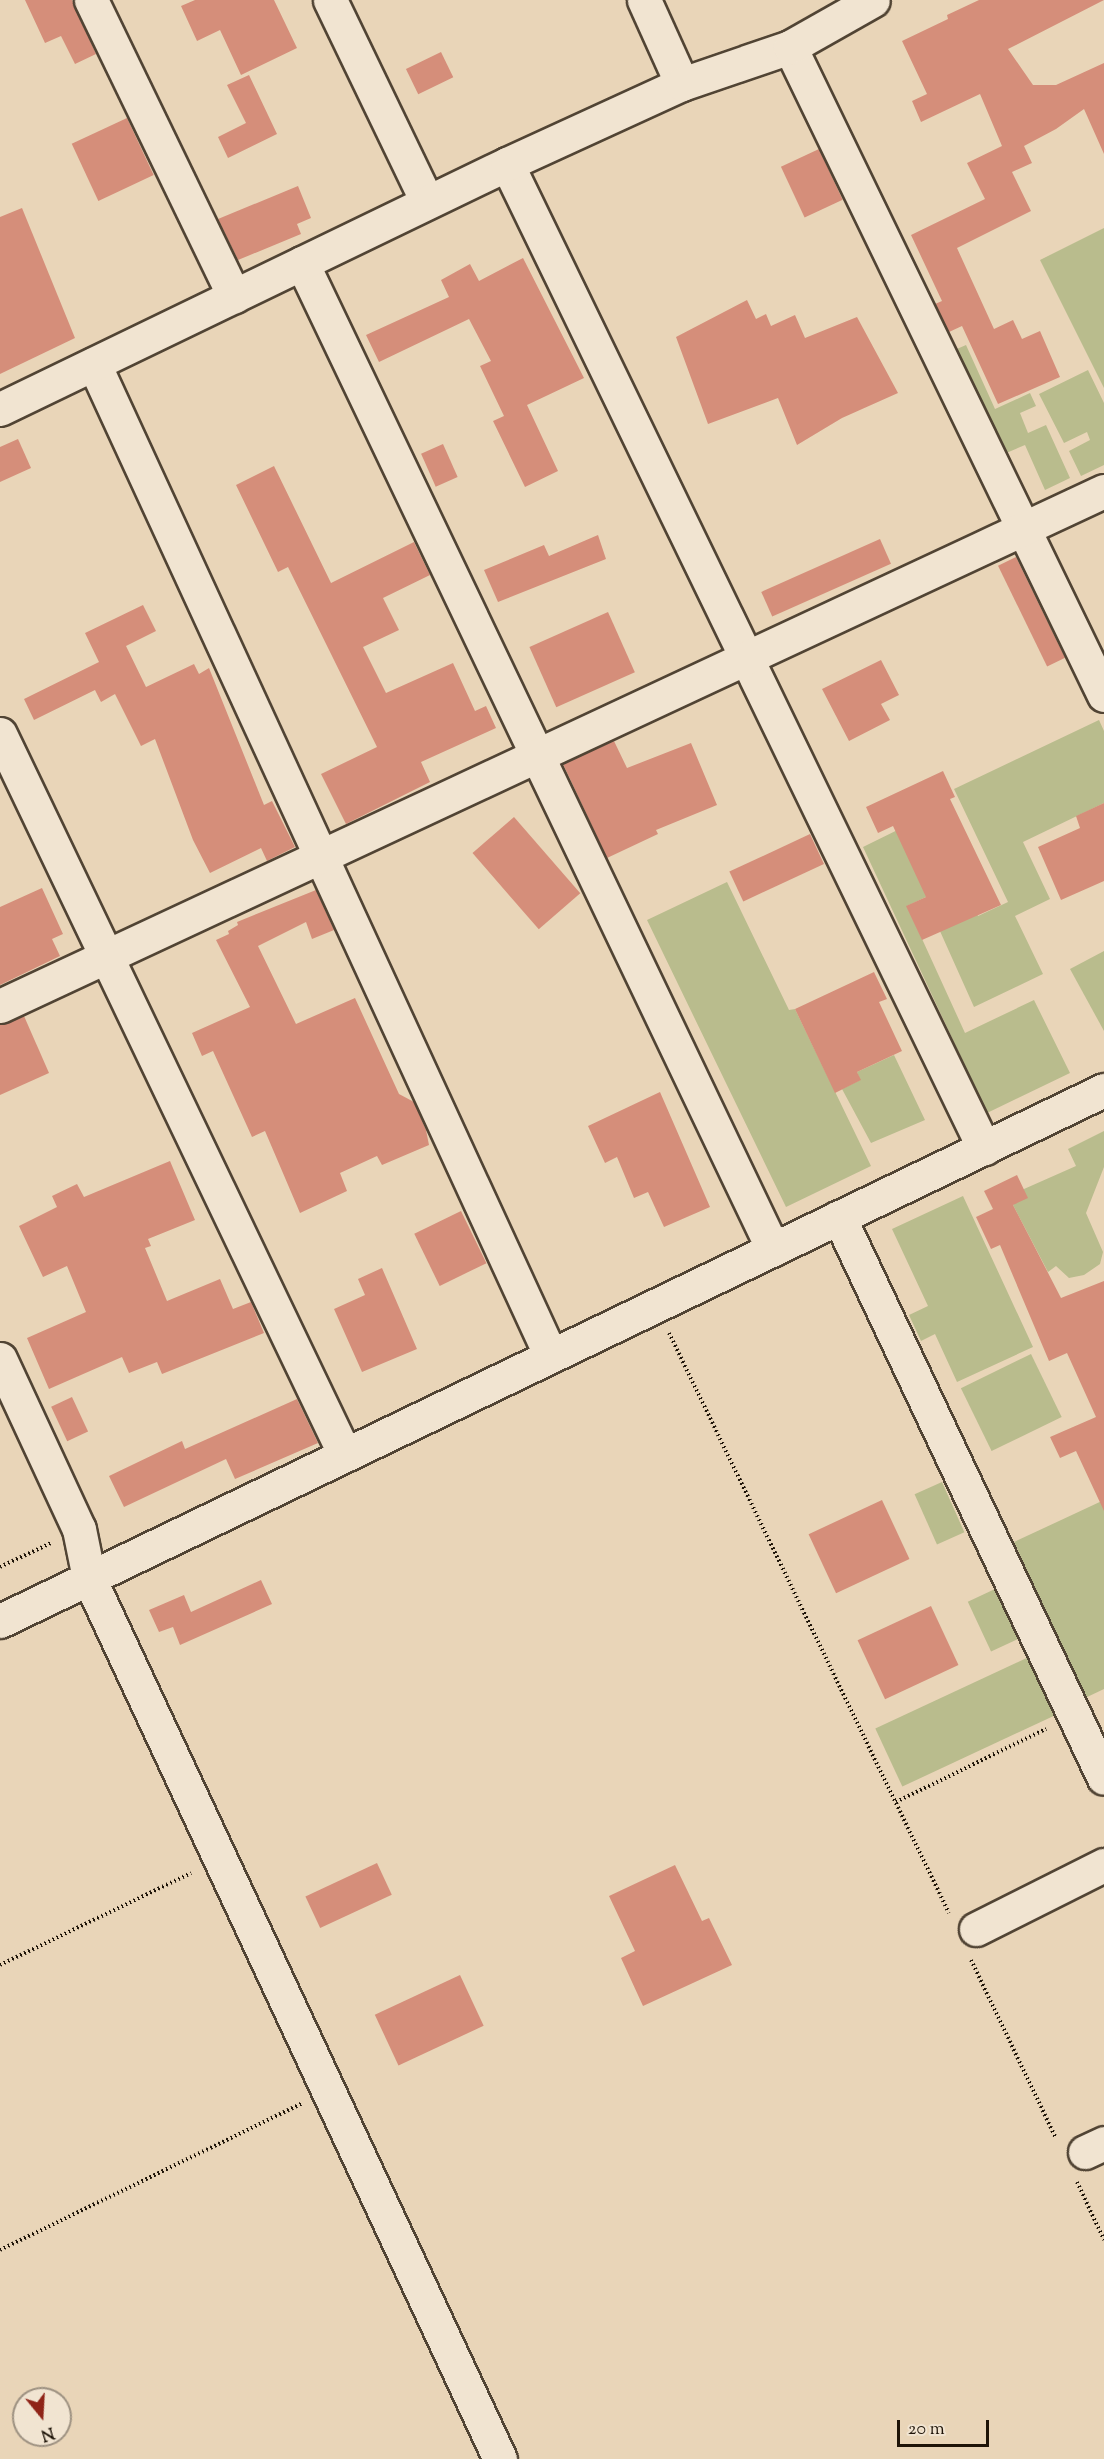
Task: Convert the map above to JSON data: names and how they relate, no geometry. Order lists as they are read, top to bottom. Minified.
{"scale_bar":"20 m","north":"bottom"}
